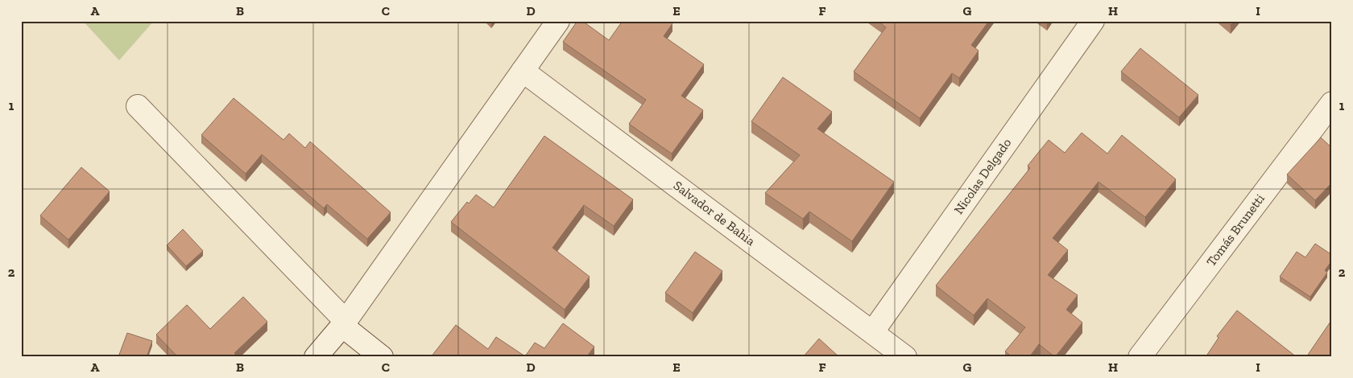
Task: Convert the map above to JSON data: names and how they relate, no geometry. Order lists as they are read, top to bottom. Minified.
{"streets":{"street":["Nicolas Delgado","Salvador de Bahia","Tomás Brunetti"]},"crossings":[["Nicolas Delgado","Salvador de Bahia"]],"grid":{"columns":["A","B","C","D","E","F","G","H","I"],"rows":["1","2"]}}
